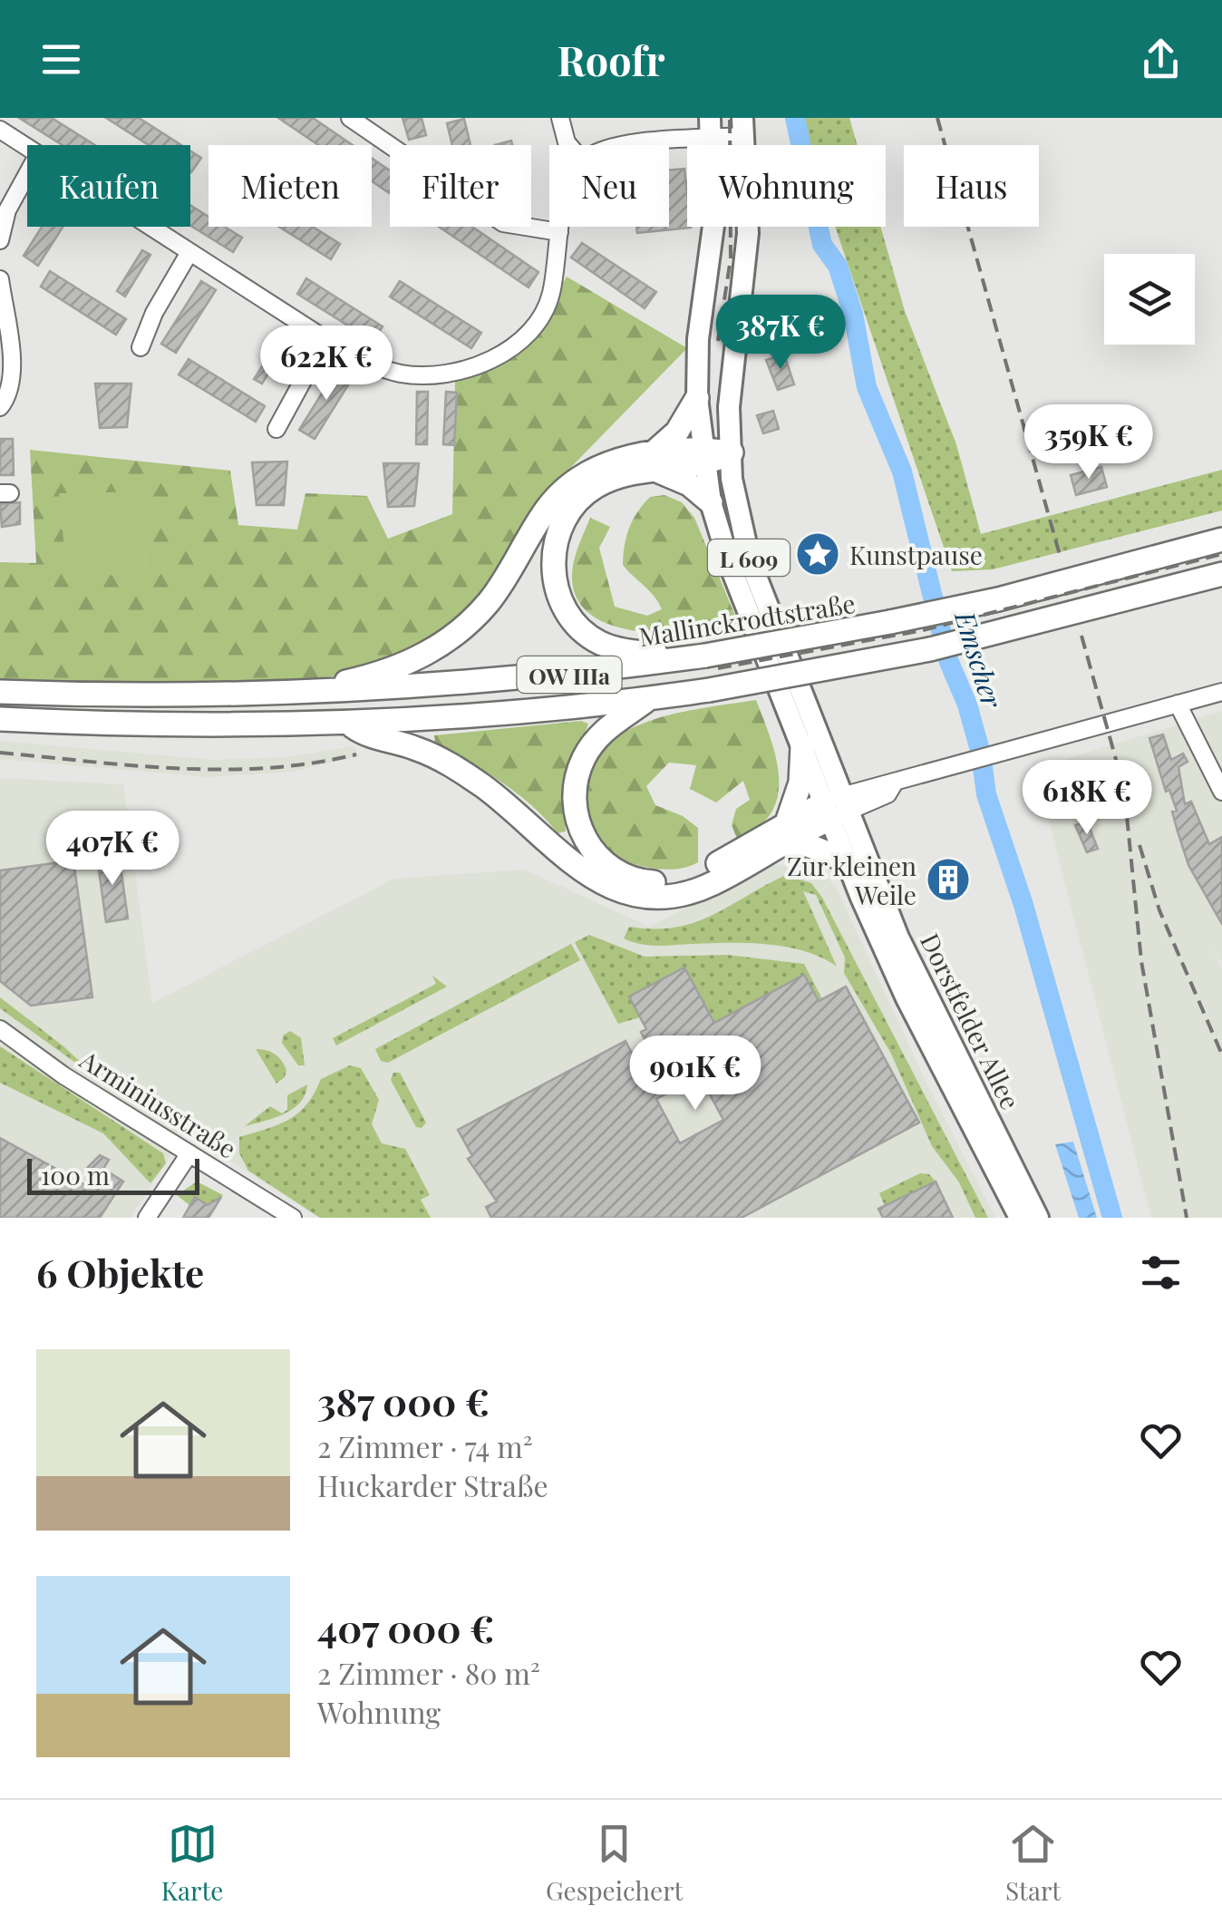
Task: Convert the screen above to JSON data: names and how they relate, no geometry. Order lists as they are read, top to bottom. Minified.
{"streets":{"highway":["Mallinckrodtstraße","OW IIIa"],"main road":["L 609","Dorstfelder Allee"],"street":["Arminiusstraße"]},"crossings":[["L 609","Dorstfelder Allee"]],"water":["Emscher"],"places":{"place":["Kunstpause"],"building":["Zur kleinen Weile"]},"scale_bar":"100 m","page":{"header":"Roofr","chip":["Kaufen","Mieten","Filter","Neu","Wohnung","Haus"],"price":["387K €","622K €","359K €","618K €","407K €","901K €"],"scale":"100 m","heading":"6 Objekte","list":[{"name":"387 000 €","note":"2 Zimmer · 74 m² · Huckarder Straße"},{"name":"407 000 €","note":"2 Zimmer · 80 m² · Wohnung"}],"tabs":["Karte","Gespeichert","Start"]}}
